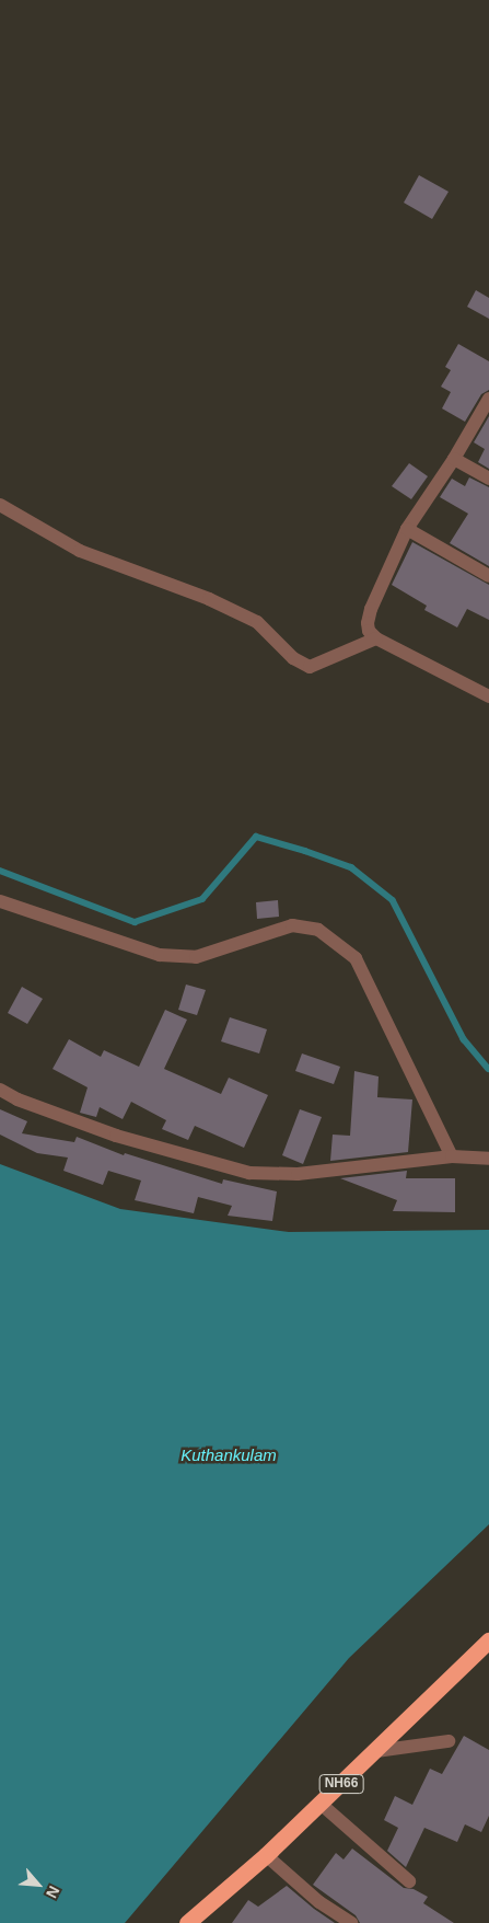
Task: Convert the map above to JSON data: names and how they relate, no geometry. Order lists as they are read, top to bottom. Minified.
{"streets":{"highway":["NH66"]},"water":["Kuthankulam"],"north":"bottom right"}
